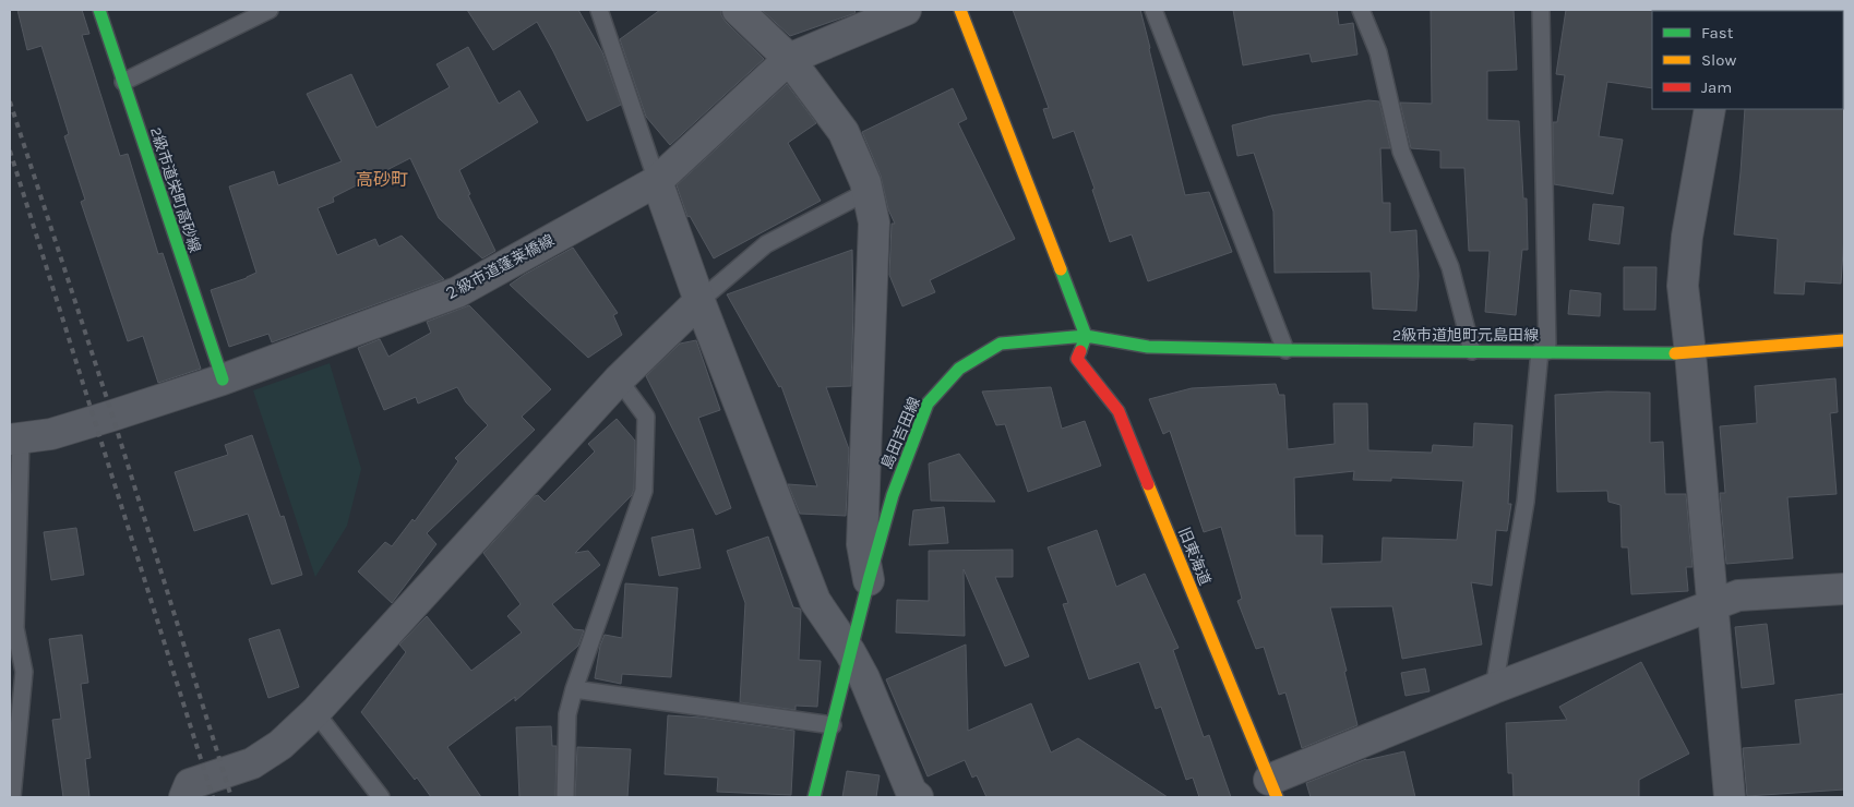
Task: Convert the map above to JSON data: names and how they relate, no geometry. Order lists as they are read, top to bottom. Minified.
{"streets":{"street":["2級市道栄町高砂線","２級市道蓬莱橋線","2級市道旭町元島田線","島田吉田線","旧東海道"]},"crossings":[["2級市道栄町高砂線","２級市道蓬莱橋線"],["2級市道旭町元島田線","島田吉田線"],["2級市道旭町元島田線","旧東海道"],["島田吉田線","旧東海道"]],"districts":["高砂町"],"legend":["Fast","Slow","Jam"]}
